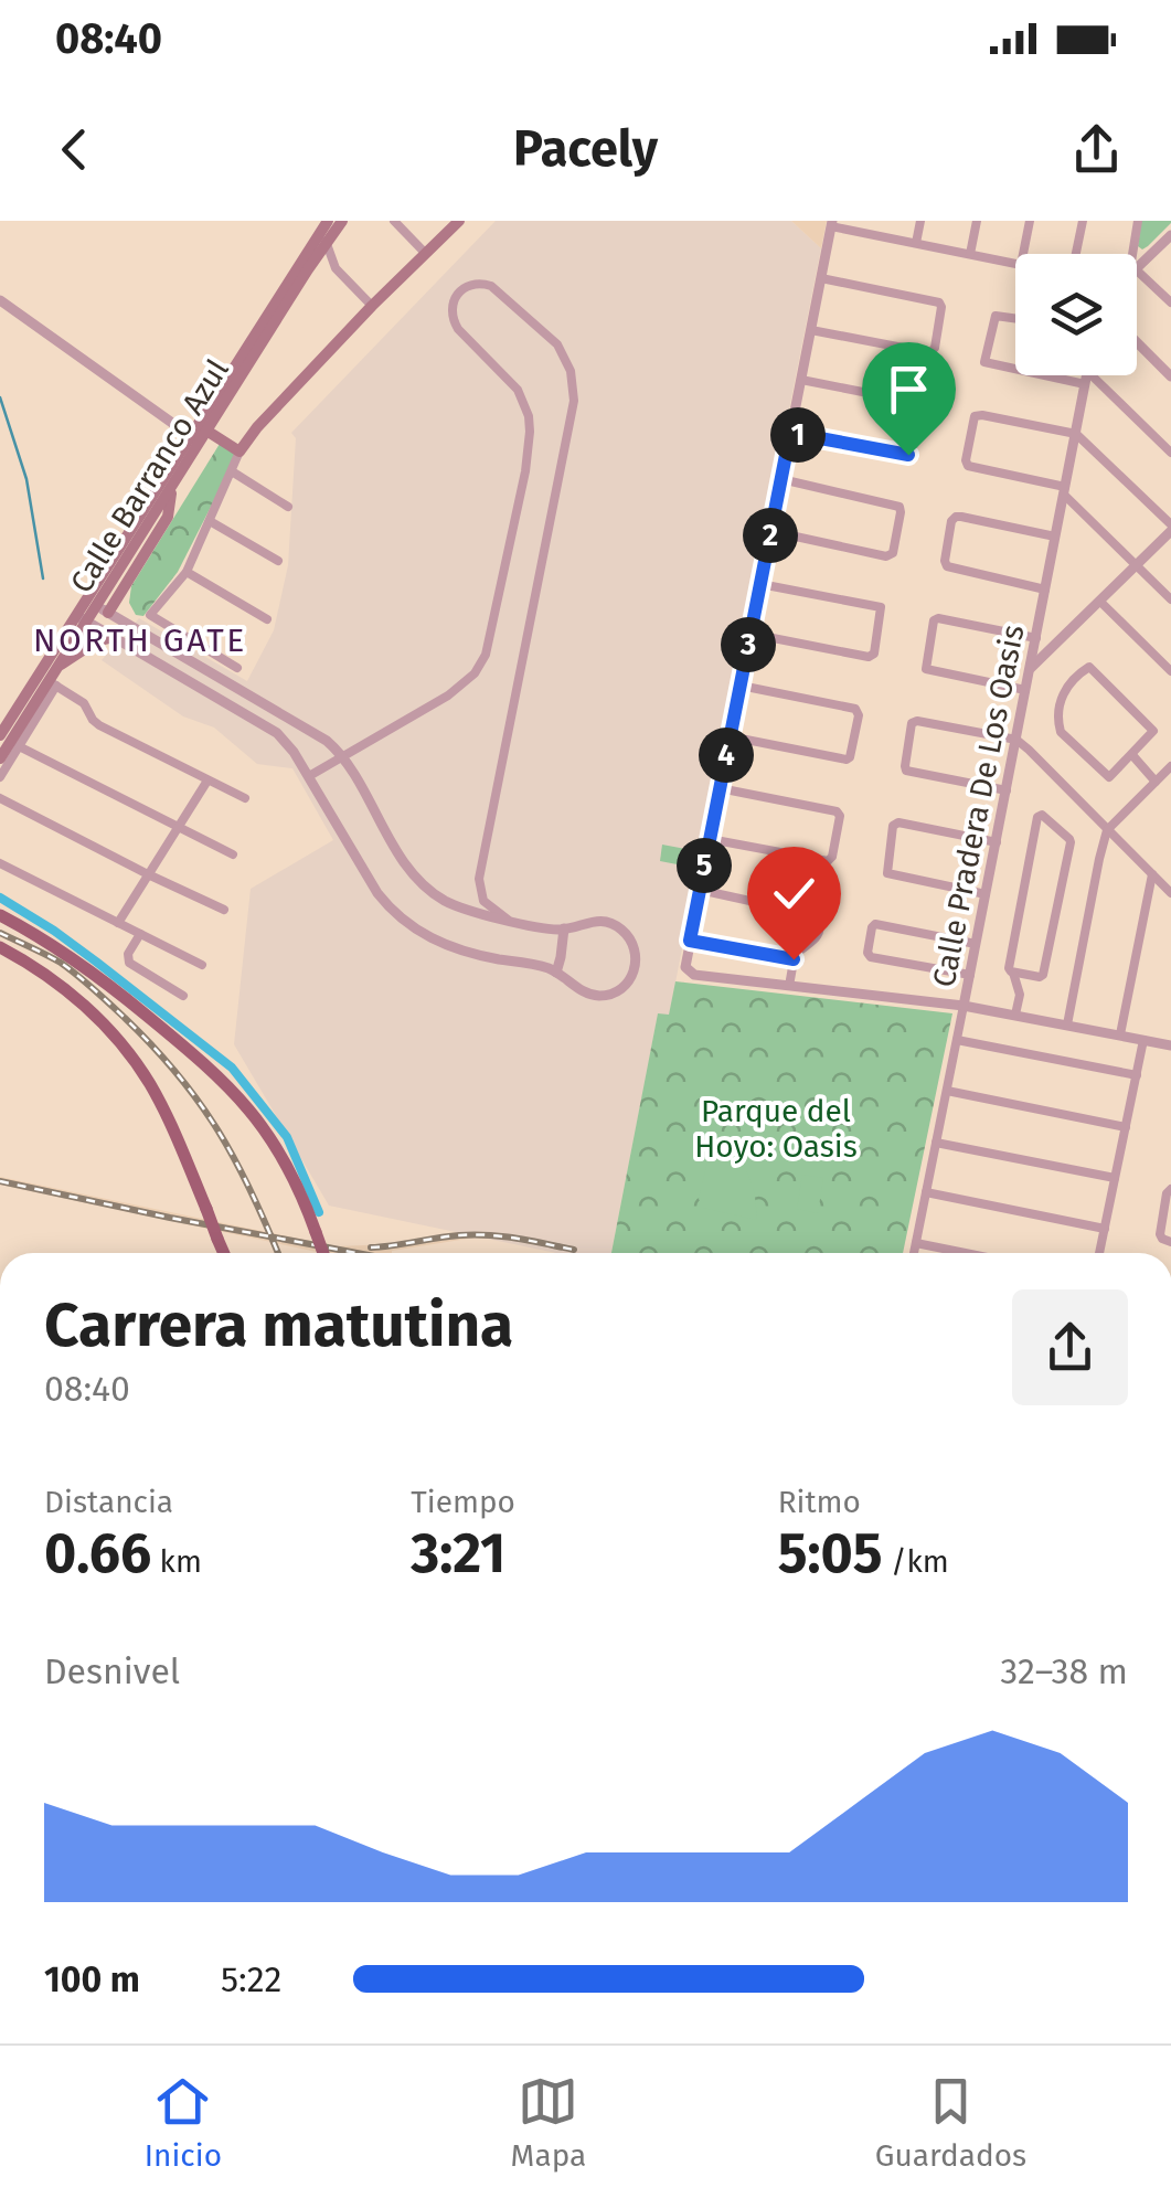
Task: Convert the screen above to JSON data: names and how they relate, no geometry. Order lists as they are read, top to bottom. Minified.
{"streets":{"main road":["Calle Barranco Azul"],"street":["Calle Pradera De Los Oasis"]},"districts":["NORTH GATE"],"parks":["Parque del Hoyo: Oasis"],"page":{"status":"08:40","header":"Pacely","pins":["1","2","3","4","5"],"heading":["Carrera matutina","08:40"],"stats":[["Distancia","0.66 km"],["Tiempo","3:21"],["Ritmo","5:05 /km"]],"chart":["Desnivel","32–38 m"],"list":[{"name":"100 m","note":"5:22"}],"tabs":["Inicio","Mapa","Guardados"]}}
